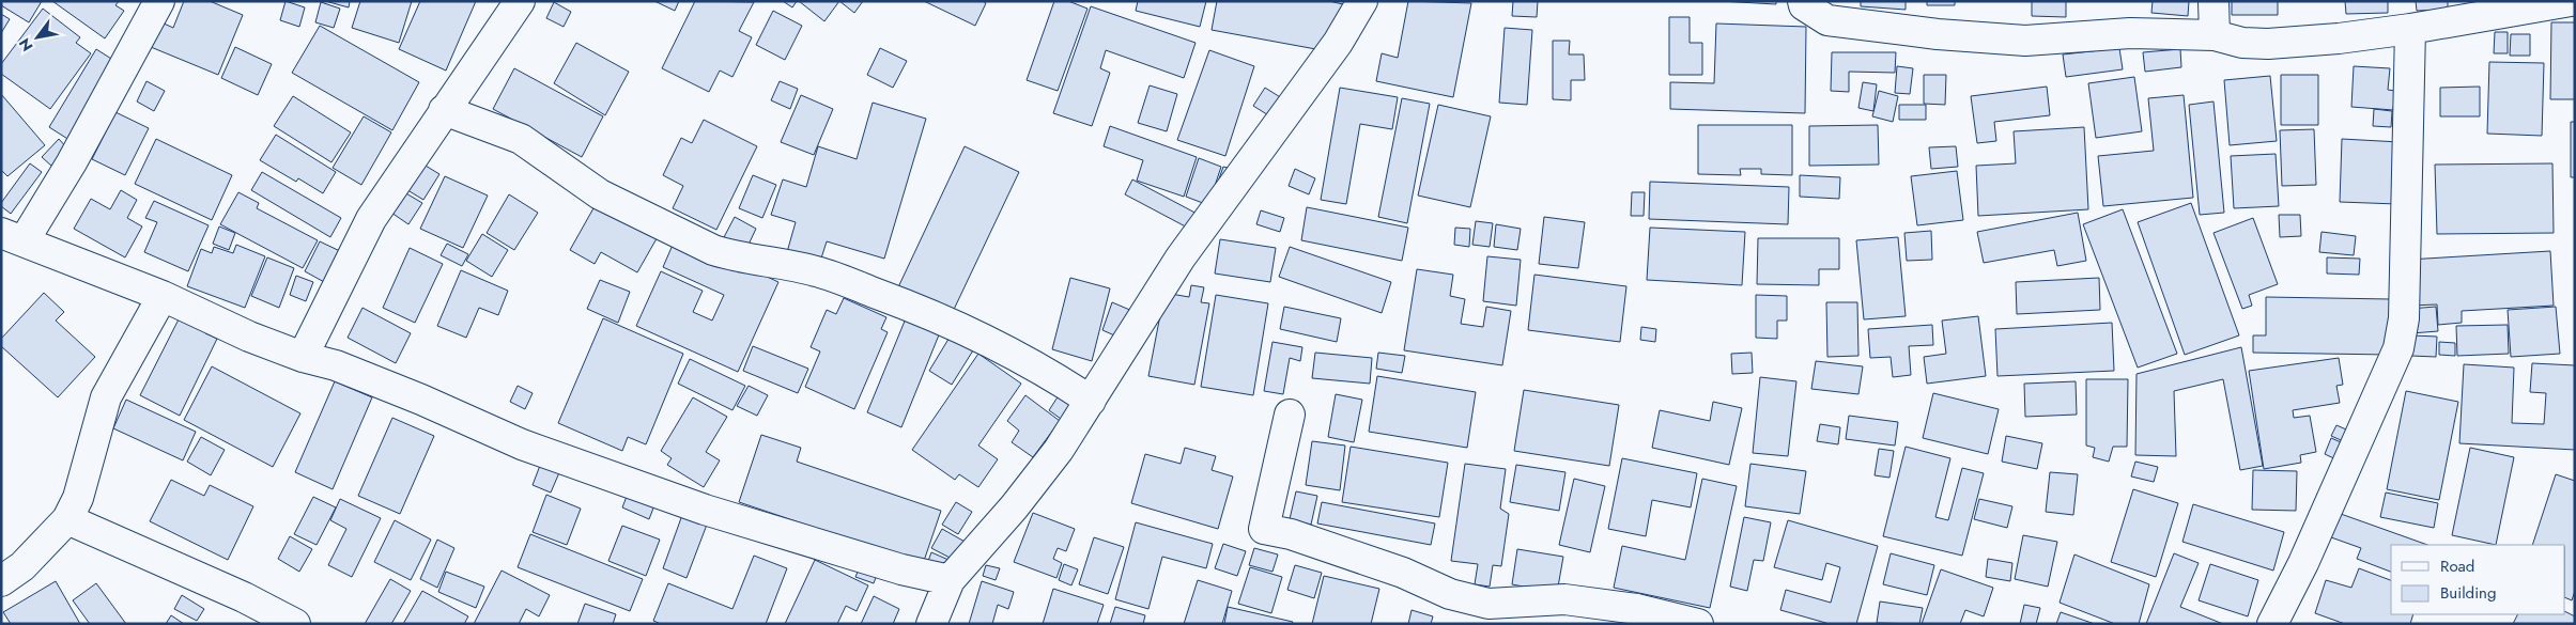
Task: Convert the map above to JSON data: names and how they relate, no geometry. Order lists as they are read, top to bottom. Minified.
{"legend":["Road","Building"],"north":"bottom left"}
